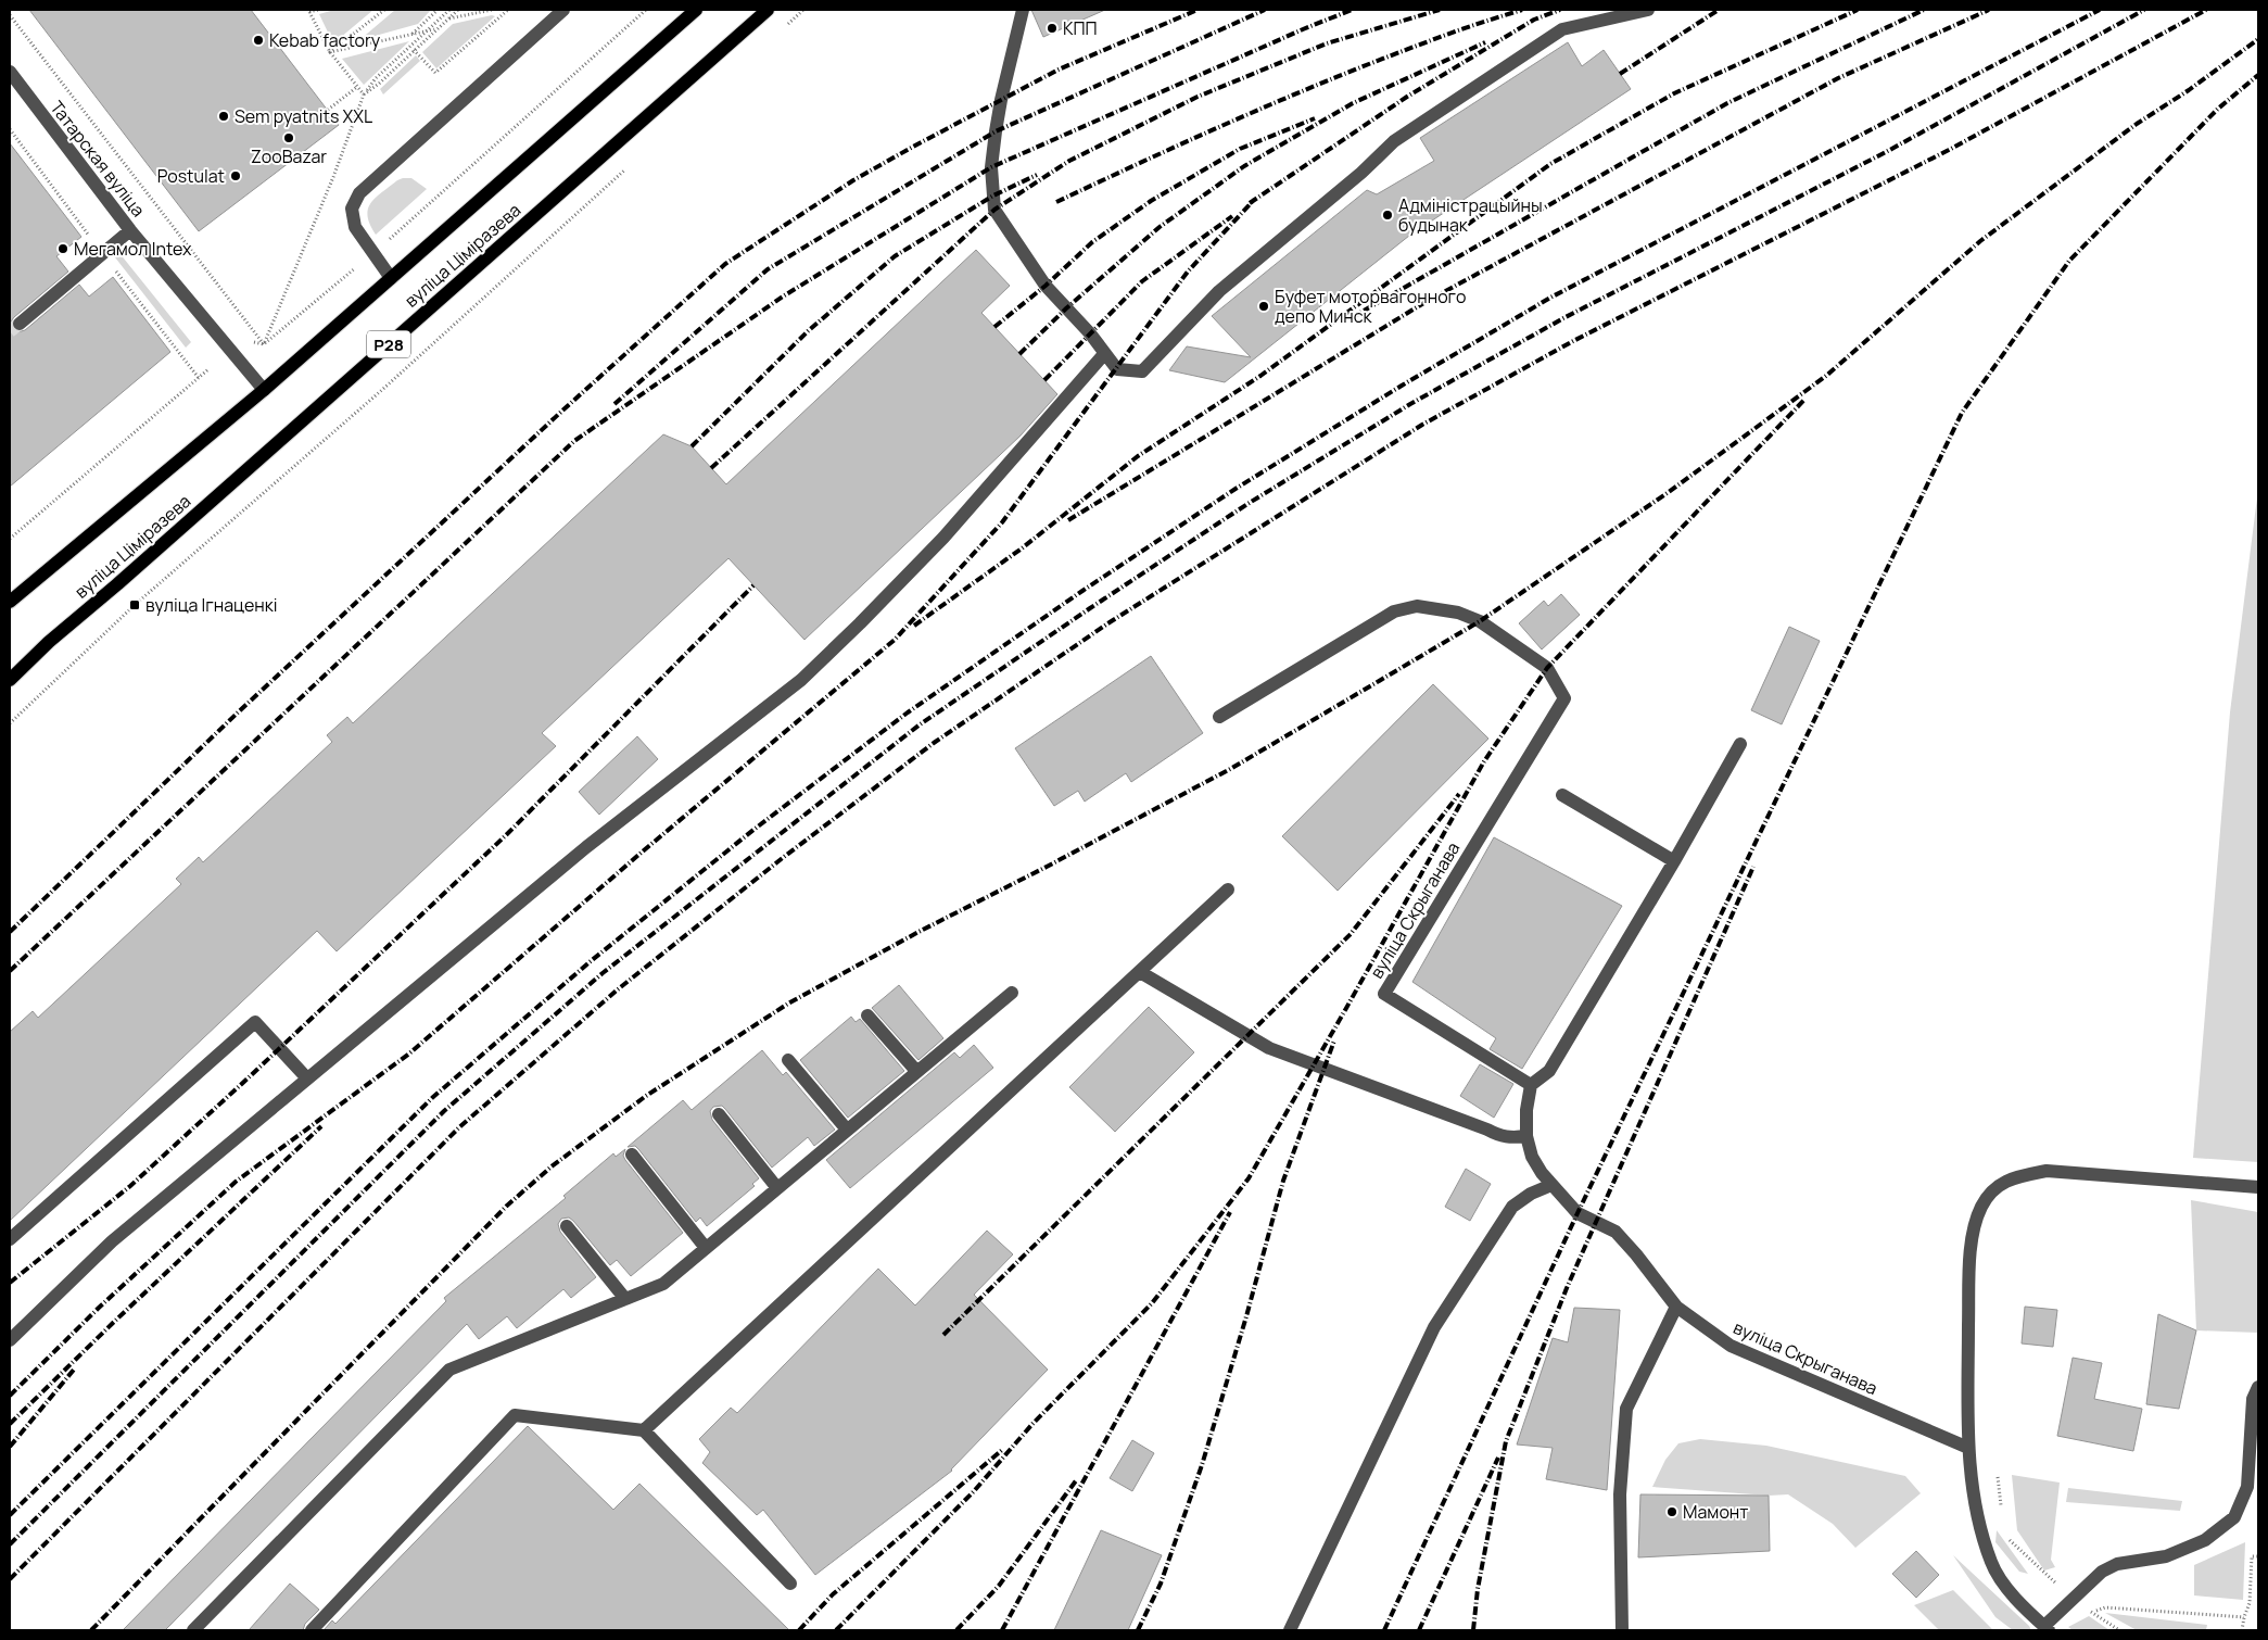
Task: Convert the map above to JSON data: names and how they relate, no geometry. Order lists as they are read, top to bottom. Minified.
{"streets":{"main road":["вуліца Ціміразева","Р28"],"street":["Татарская вуліца","вуліца Скрыганава"]},"crossings":[["Татарская вуліца","вуліца Ціміразева"]],"places":{"other":["КПП","Kebab factory","Sem pyatnits XXL","ZooBazar","Postulat","Адміністрацыйны будынак","Мегамол Intex","Буфет моторвагонного депо Минск","Мамонт"],"transit":["вуліца Ігнаценкі"]}}
